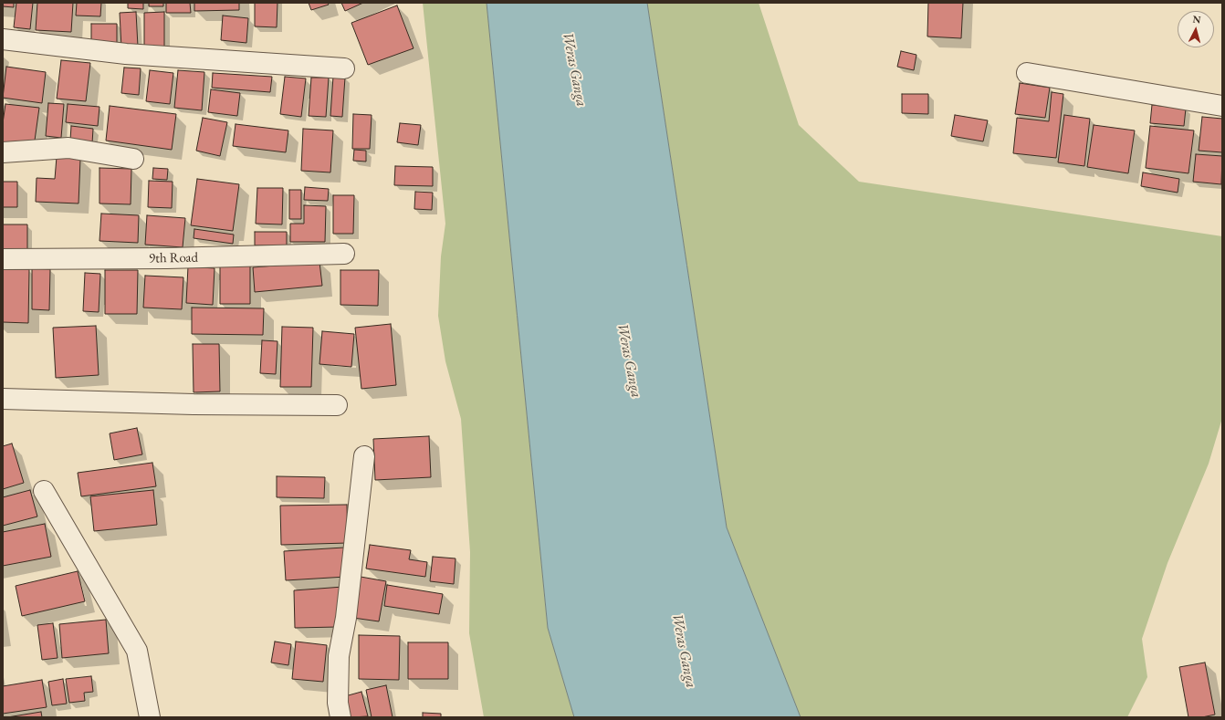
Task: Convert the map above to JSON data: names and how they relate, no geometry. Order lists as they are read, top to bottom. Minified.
{"streets":{"street":["9th Road"]},"water":["Weras Ganga"],"north":"top"}
